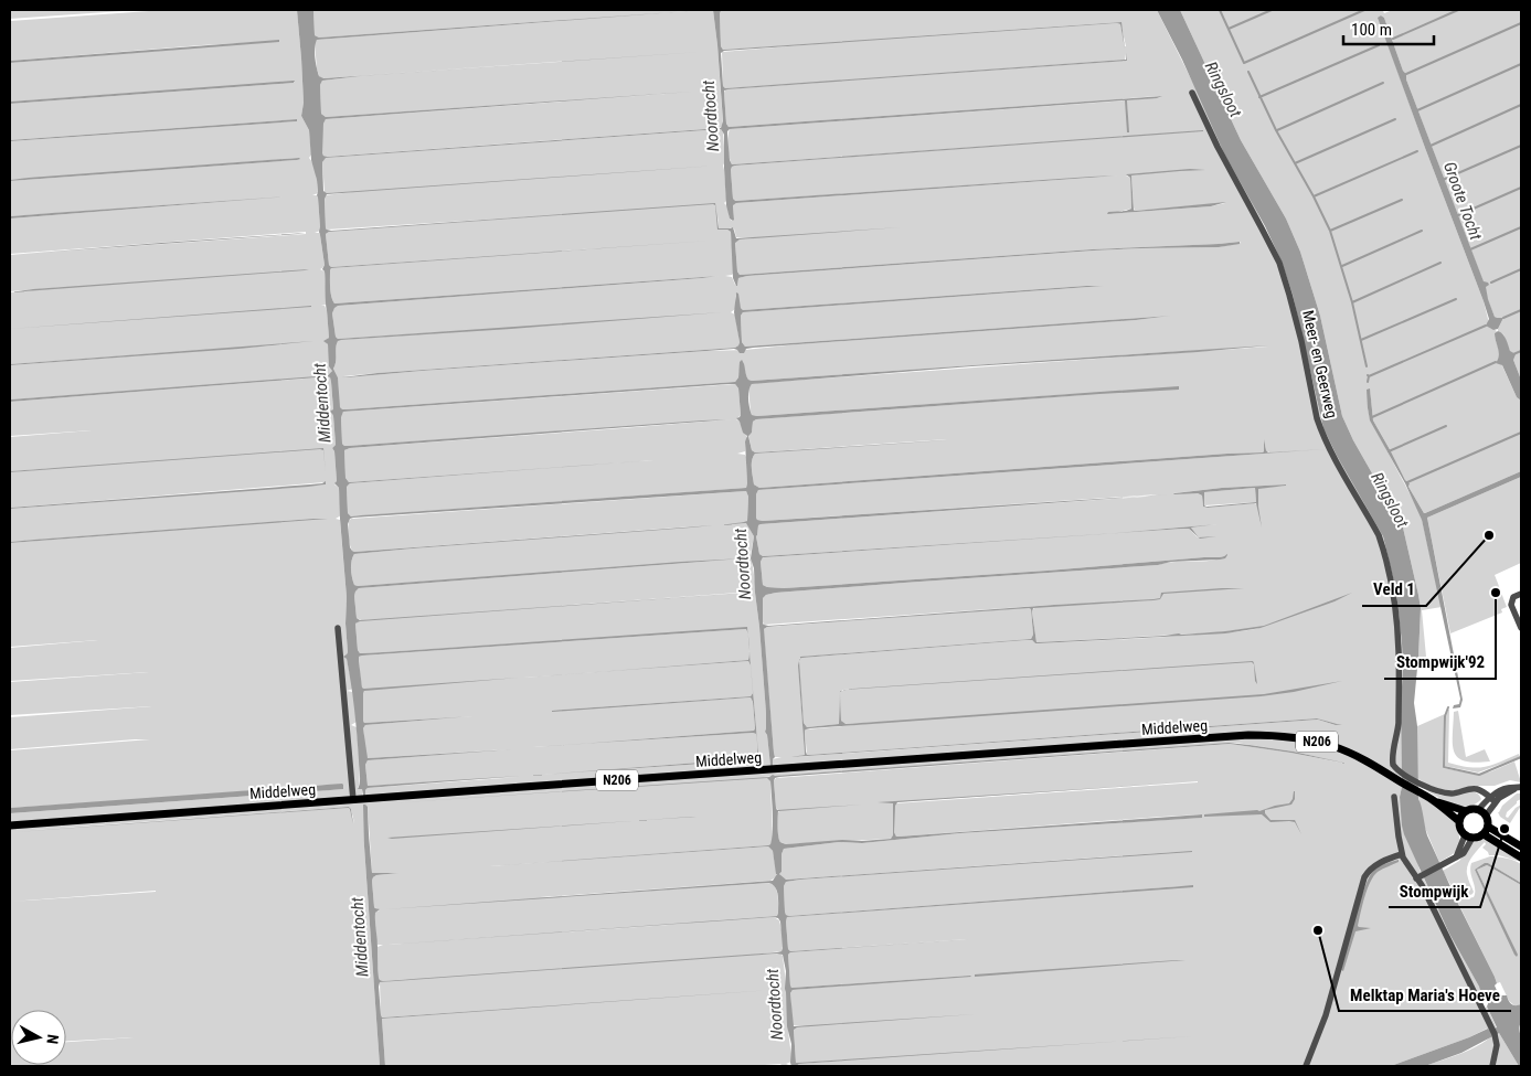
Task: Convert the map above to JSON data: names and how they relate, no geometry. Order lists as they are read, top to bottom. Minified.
{"streets":{"main road":["Middelweg","N206"],"street":["Meer- en Geerweg"]},"crossings":[["Middelweg","N206"]],"water":["Ringsloot","Noordtocht","Groote Tocht","Middentocht"],"places":["Veld 1","Stompwijk'92","Stompwijk","Melktap Maria's Hoeve"],"scale_bar":"100 m","north":"right"}
